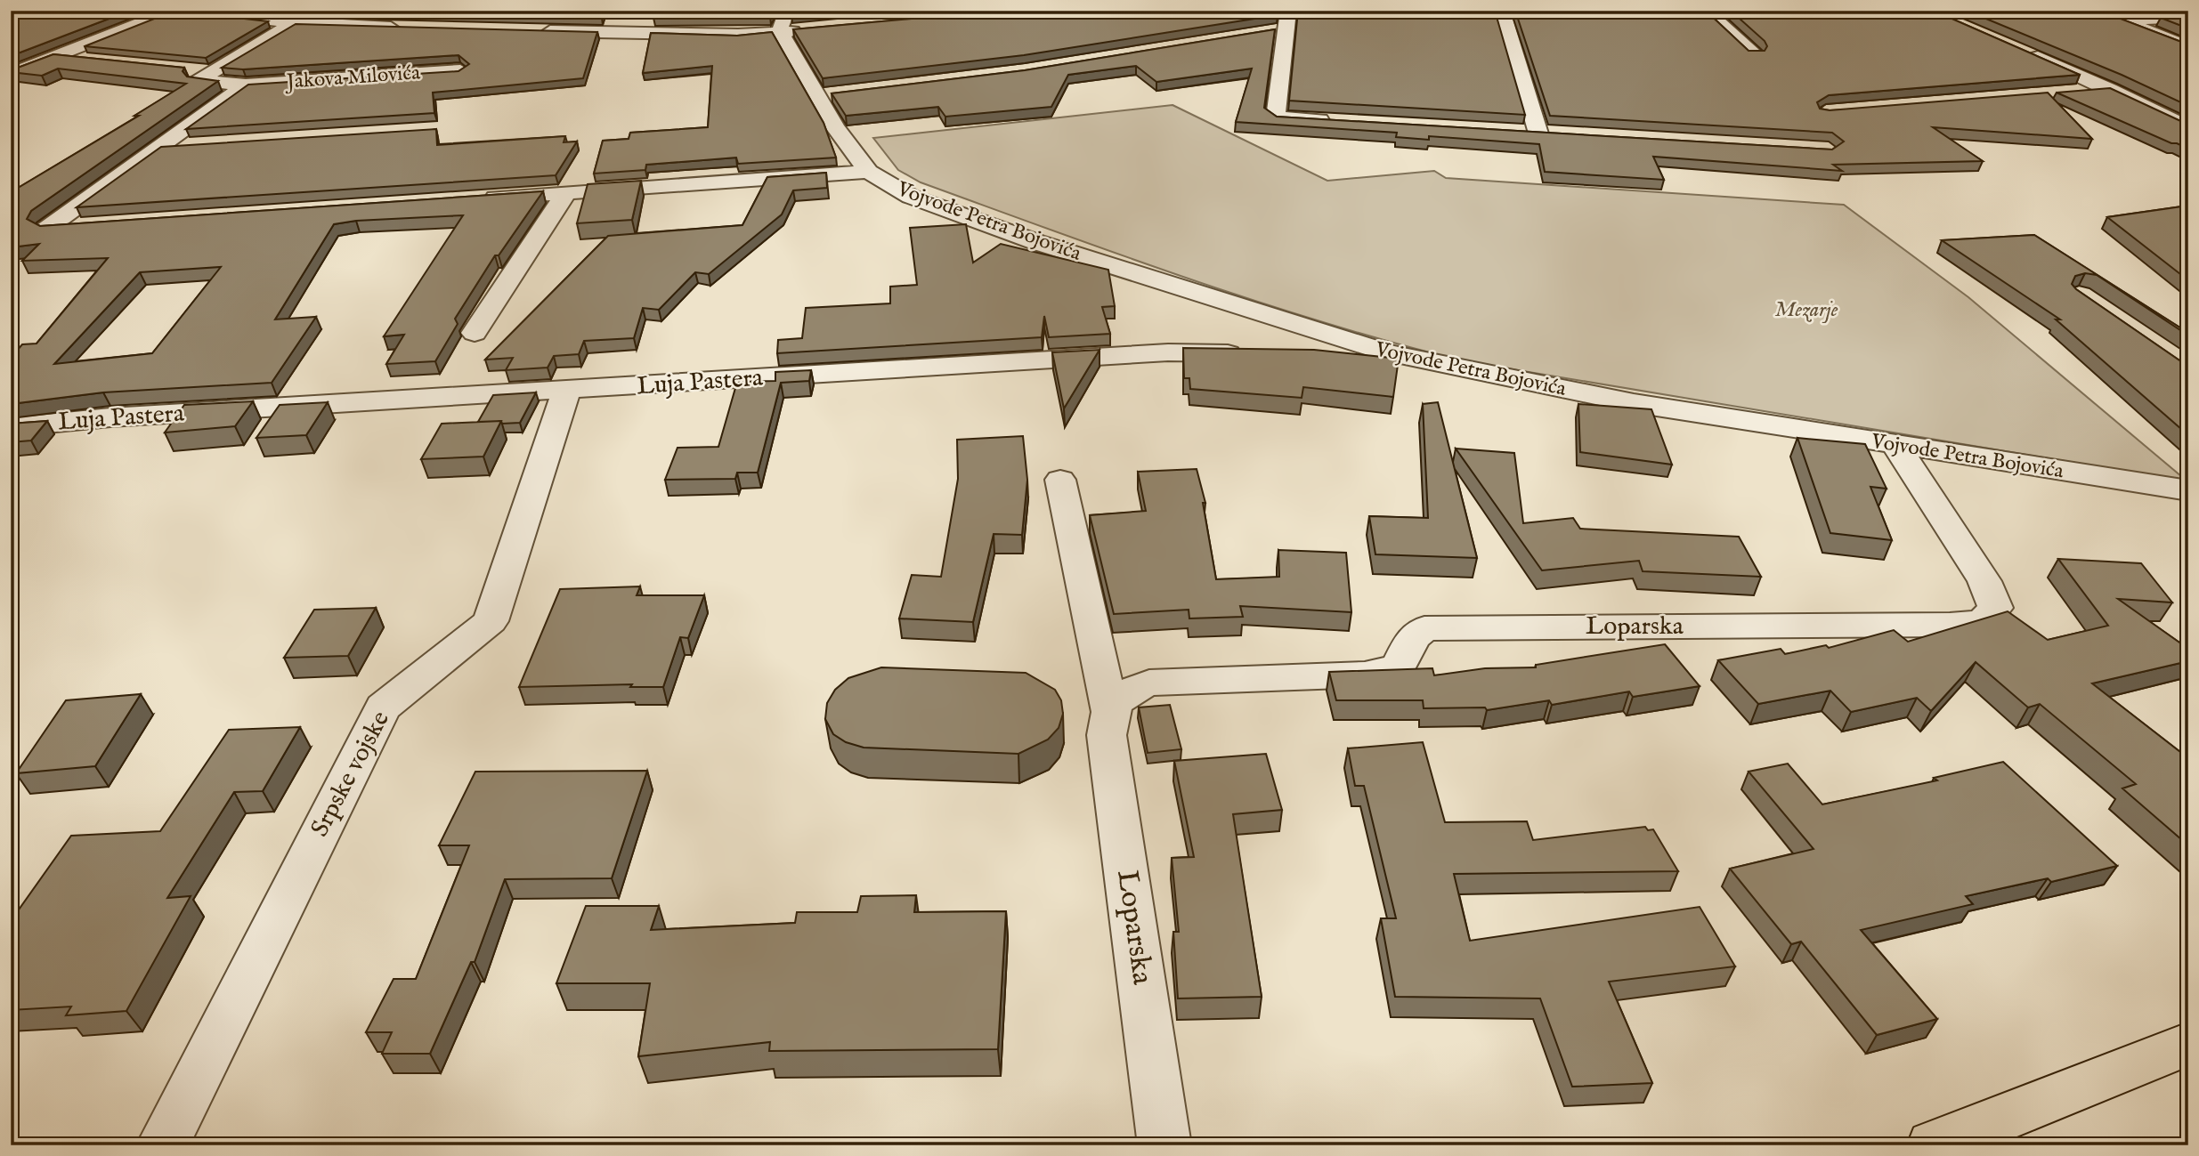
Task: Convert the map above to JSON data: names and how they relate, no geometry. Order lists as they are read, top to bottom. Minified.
{"streets":{"street":["Jakova Milovića","Vojvode Petra Bojovića","Luja Pastera","Loparska","Srpske vojske"]},"crossings":[["Vojvode Petra Bojovića","Loparska"],["Luja Pastera","Srpske vojske"]],"parks":["Mezarje"]}
